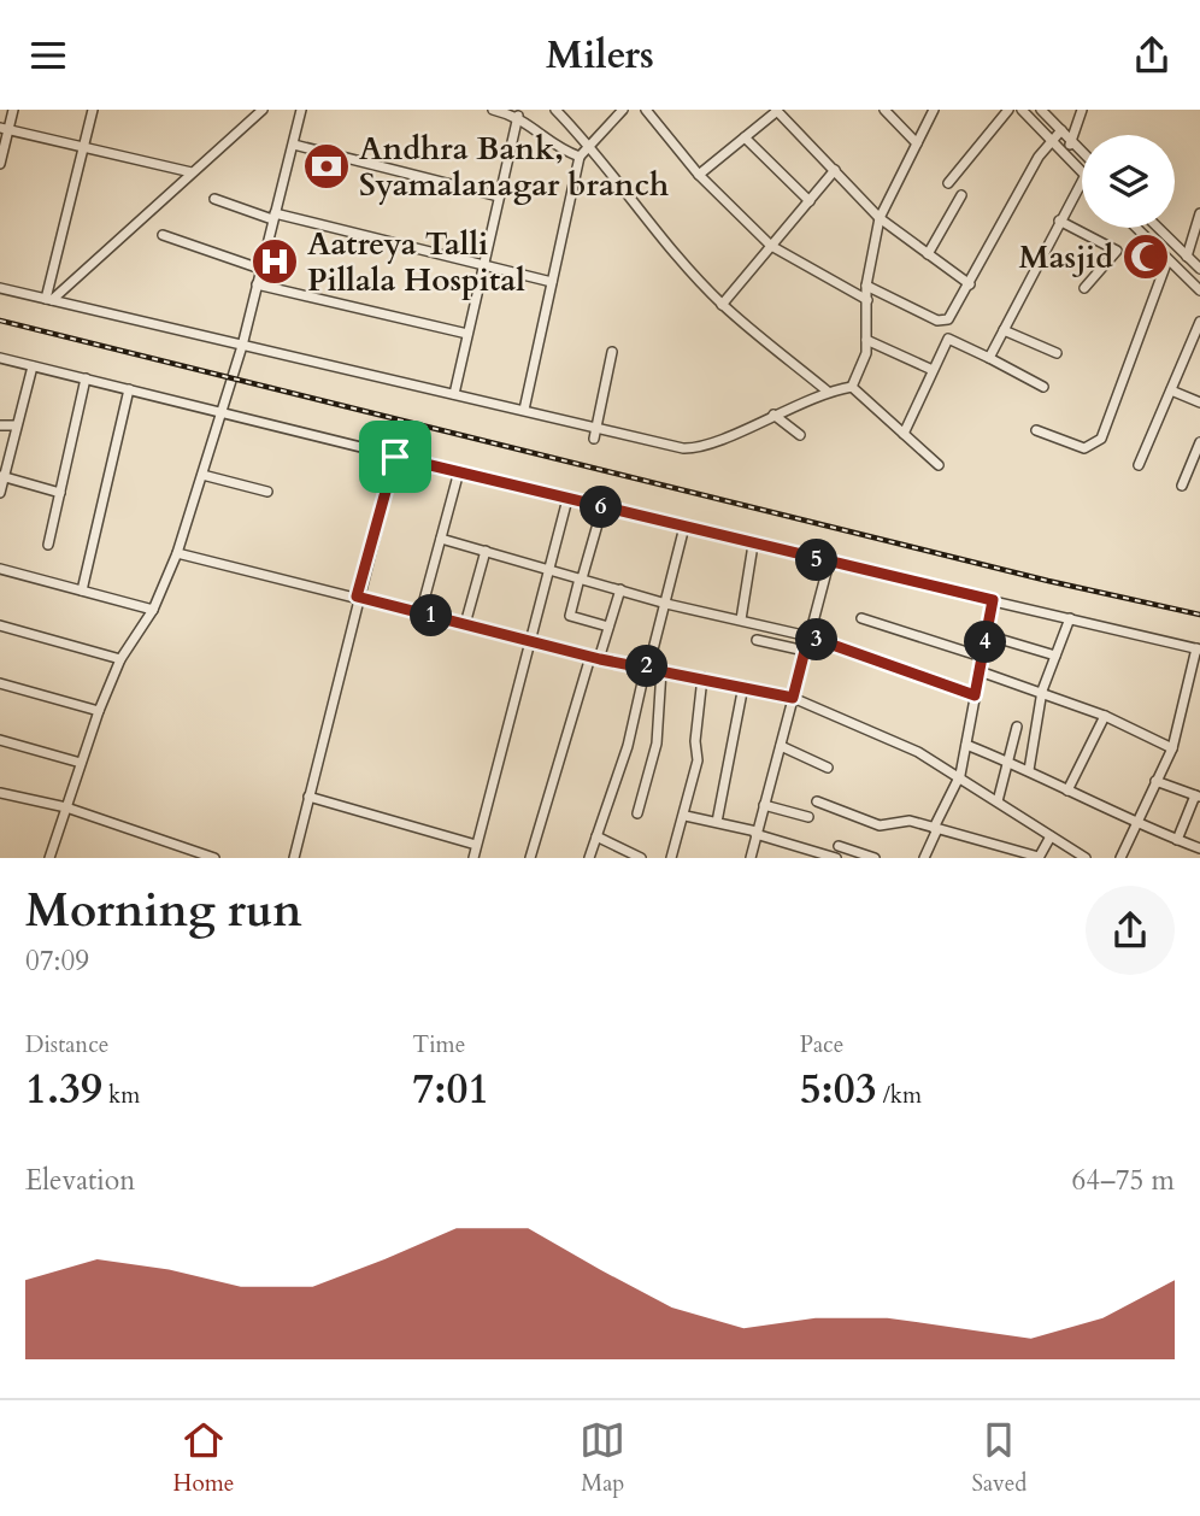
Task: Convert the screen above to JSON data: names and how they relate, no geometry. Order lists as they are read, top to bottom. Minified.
{"places":{"bank":["Andhra Bank, Syamalanagar branch"],"mosque":["Masjid"],"hospital":["Aatreya Talli Pillala Hospital"]},"page":{"header":"Milers","pins":["6","5","1","3","4","2"],"heading":["Morning run","07:09"],"stats":[["Distance","1.39 km"],["Time","7:01"],["Pace","5:03 /km"]],"chart":["Elevation","64–75 m"],"tabs":["Home","Map","Saved"]}}
